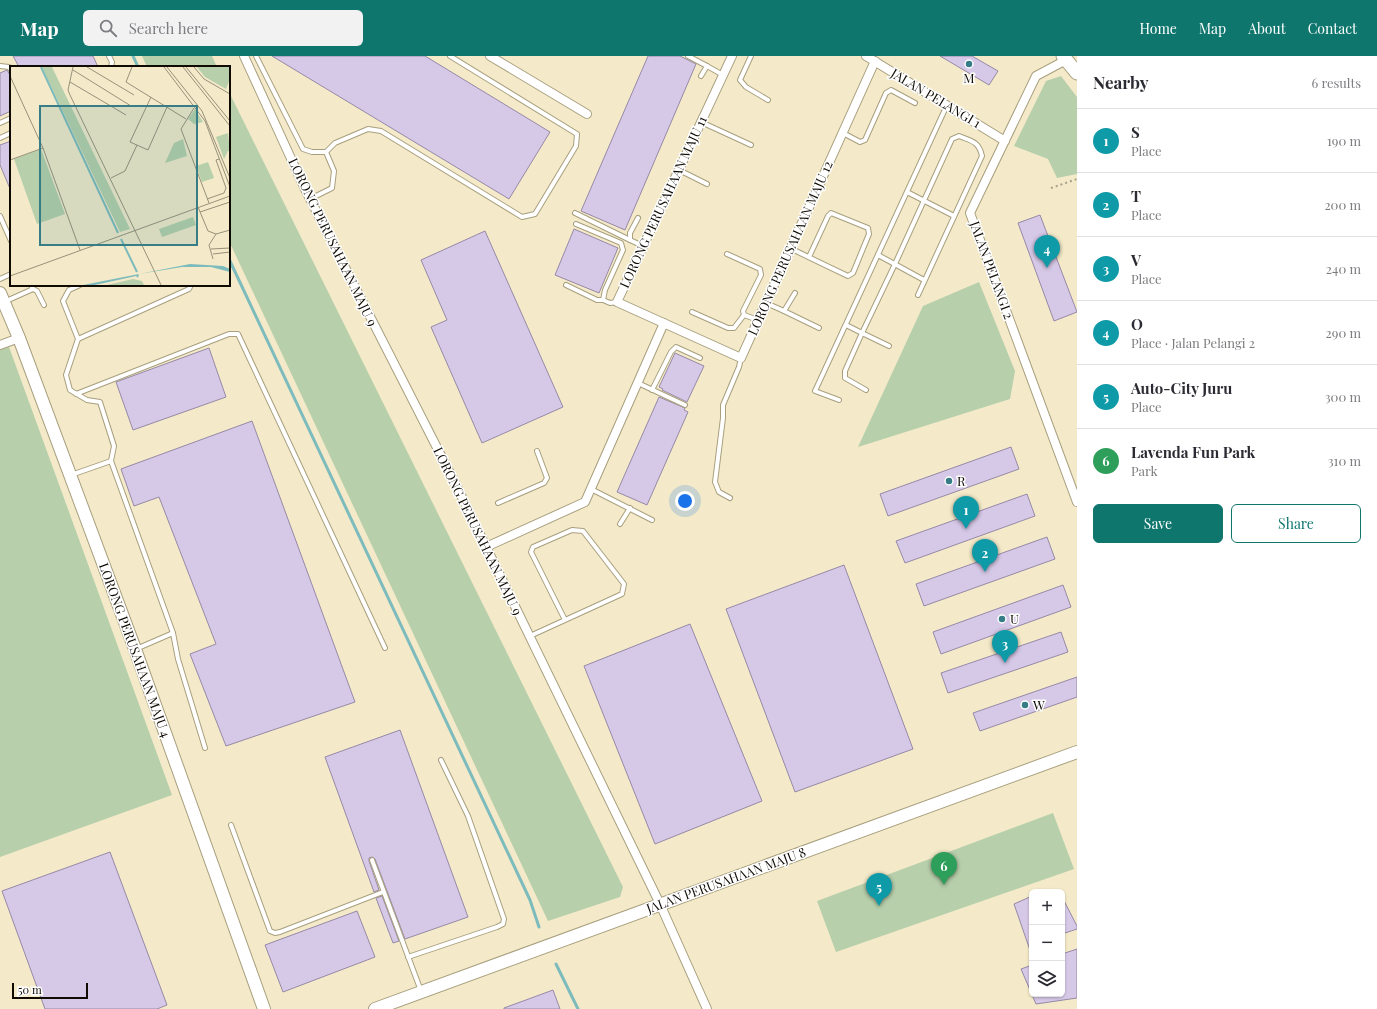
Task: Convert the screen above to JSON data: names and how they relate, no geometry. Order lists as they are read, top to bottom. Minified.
{"streets":{"street":["JALAN PELANGI 1","LORONG PERUSAHAAN MAJU 11","LORONG PERUSAHAAN MAJU 9","LORONG PERUSAHAAN MAJU 12","JALAN PELANGI 2","LORONG PERUSAHAAN MAJU 4","JALAN PERUSAHAAN MAJU 8"]},"crossings":[["JALAN PELANGI 1","LORONG PERUSAHAAN MAJU 12"],["JALAN PELANGI 1","JALAN PELANGI 2"],["LORONG PERUSAHAAN MAJU 9","JALAN PERUSAHAAN MAJU 8"]],"places":["M","R","U","W"],"scale_bar":"50 m","page":{"header":"Map","search":"Search here","nav":["Home","Map","About","Contact"],"heading":["Nearby","6 results"],"list":[{"mark":"1","name":"S","note":"Place","value":"190 m"},{"mark":"2","name":"T","note":"Place","value":"200 m"},{"mark":"3","name":"V","note":"Place","value":"240 m"},{"mark":"4","name":"O","note":"Place · Jalan Pelangi 2","value":"290 m"},{"mark":"5","name":"Auto-City Juru","note":"Place","value":"300 m"},{"mark":"6","name":"Lavenda Fun Park","note":"Park","value":"310 m"}],"pins":["4","1","2","3","6","5"],"buttons":["Save","Share"],"map_buttons":["+","−"],"scale":"50 m"}}
